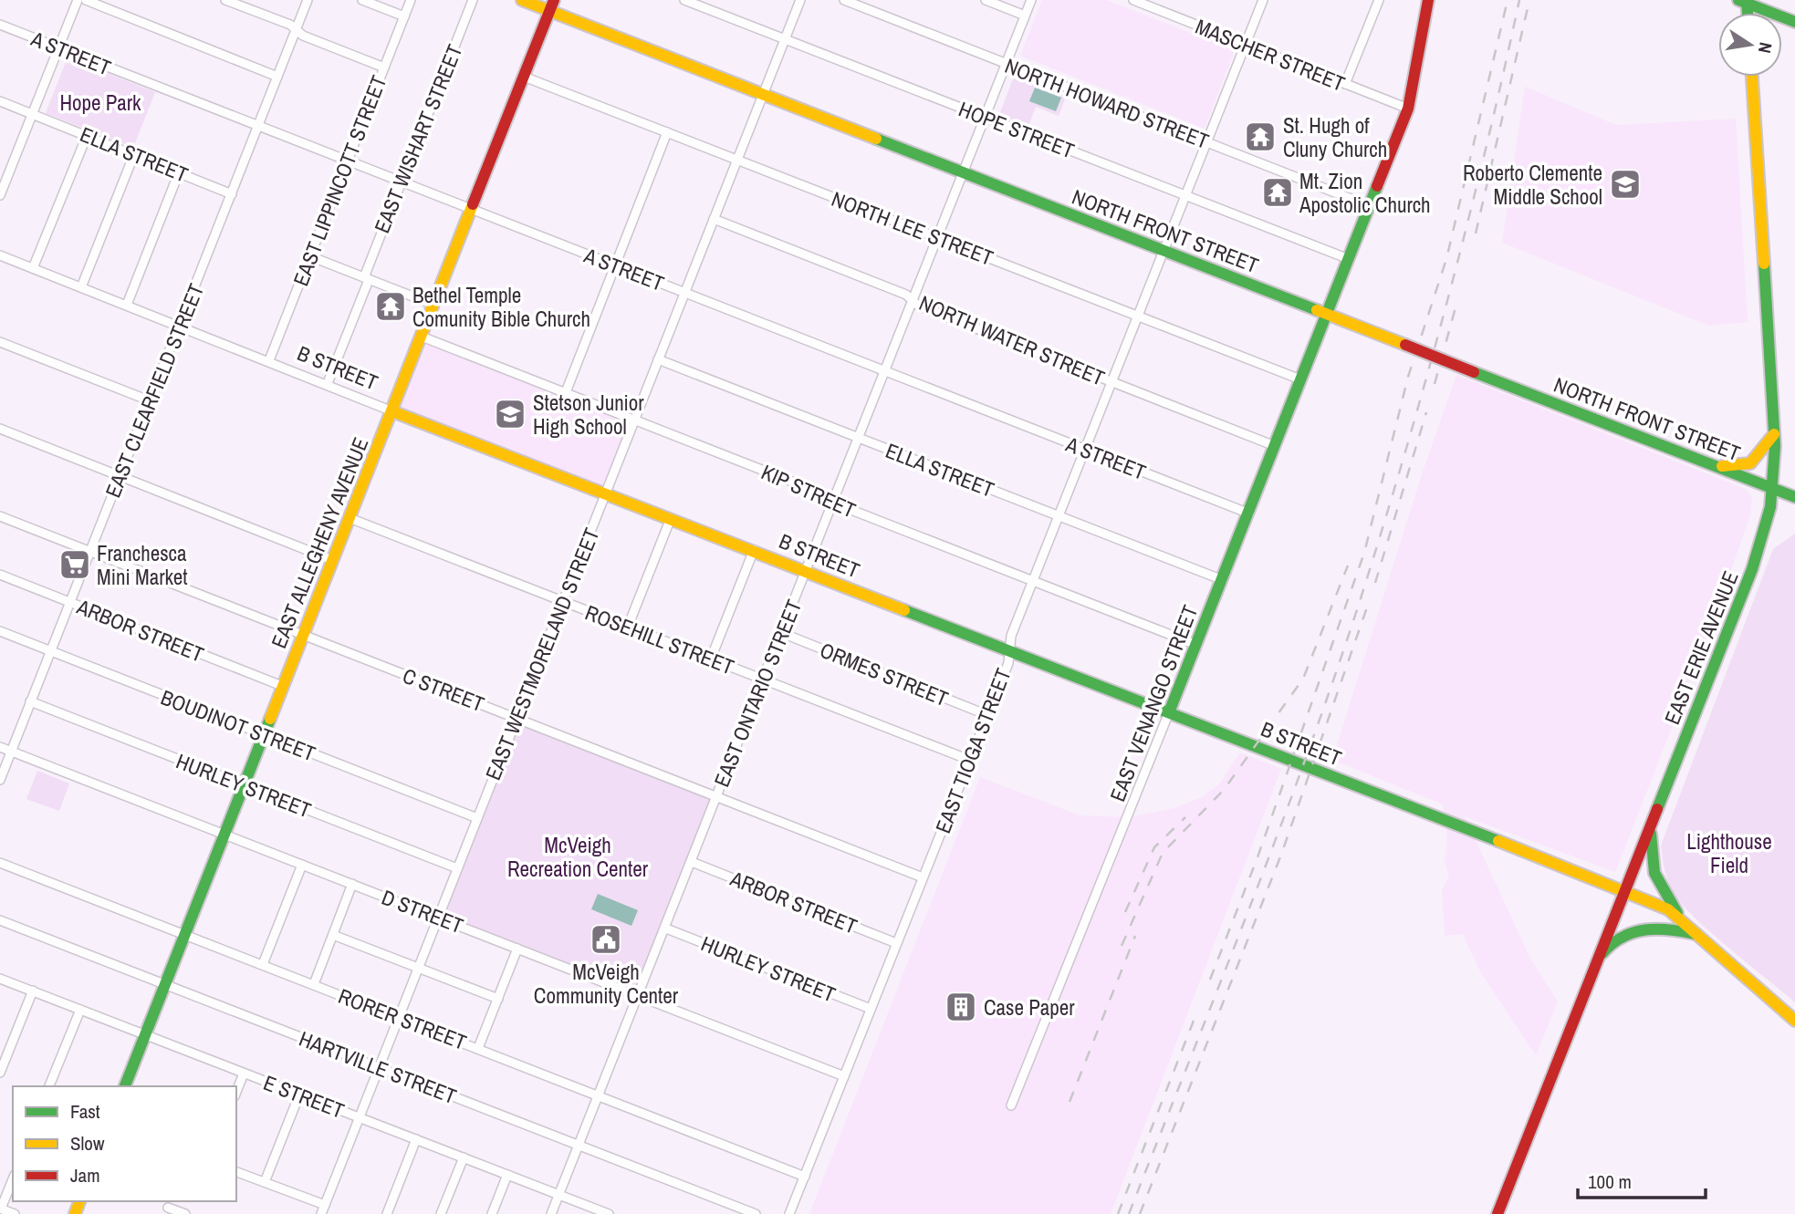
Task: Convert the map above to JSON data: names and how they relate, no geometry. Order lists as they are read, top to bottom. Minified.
{"streets":{"main road":["NORTH FRONT STREET","B STREET","EAST ALLEGHENY AVENUE","EAST ERIE AVENUE","EAST VENANGO STREET"],"street":["A STREET","MASCHER STREET","NORTH HOWARD STREET","HOPE STREET","EAST WISHART STREET","ELLA STREET","EAST LIPPINCOTT STREET","NORTH LEE STREET","NORTH WATER STREET","EAST CLEARFIELD STREET","KIP STREET","ARBOR STREET","ROSEHILL STREET","EAST WESTMORELAND STREET","ORMES STREET","C STREET","EAST ONTARIO STREET","BOUDINOT STREET","EAST TIOGA STREET","HURLEY STREET","D STREET","RORER STREET","HARTVILLE STREET","E STREET"]},"crossings":[["A STREET","EAST WISHART STREET"],["A STREET","EAST LIPPINCOTT STREET"],["A STREET","EAST CLEARFIELD STREET"],["A STREET","EAST ALLEGHENY AVENUE"],["A STREET","EAST WESTMORELAND STREET"],["A STREET","EAST ONTARIO STREET"],["A STREET","EAST VENANGO STREET"],["A STREET","EAST TIOGA STREET"],["MASCHER STREET","EAST VENANGO STREET"],["MASCHER STREET","EAST TIOGA STREET"],["NORTH HOWARD STREET","EAST ONTARIO STREET"],["NORTH HOWARD STREET","EAST VENANGO STREET"],["NORTH HOWARD STREET","EAST TIOGA STREET"],["HOPE STREET","EAST WESTMORELAND STREET"],["HOPE STREET","EAST ONTARIO STREET"],["HOPE STREET","EAST VENANGO STREET"],["HOPE STREET","EAST TIOGA STREET"],["EAST WISHART STREET","B STREET"],["ELLA STREET","EAST CLEARFIELD STREET"],["ELLA STREET","EAST WESTMORELAND STREET"],["ELLA STREET","EAST ONTARIO STREET"],["ELLA STREET","EAST VENANGO STREET"],["ELLA STREET","EAST TIOGA STREET"],["EAST LIPPINCOTT STREET","B STREET"],["NORTH LEE STREET","EAST ALLEGHENY AVENUE"],["NORTH LEE STREET","EAST WESTMORELAND STREET"],["NORTH LEE STREET","EAST ONTARIO STREET"],["NORTH LEE STREET","EAST VENANGO STREET"],["NORTH LEE STREET","EAST TIOGA STREET"],["NORTH FRONT STREET","EAST ALLEGHENY AVENUE"],["NORTH FRONT STREET","EAST ERIE AVENUE"],["NORTH FRONT STREET","EAST WESTMORELAND STREET"],["NORTH FRONT STREET","EAST ONTARIO STREET"],["NORTH FRONT STREET","EAST VENANGO STREET"],["NORTH FRONT STREET","EAST TIOGA STREET"],["NORTH WATER STREET","EAST WESTMORELAND STREET"],["NORTH WATER STREET","EAST ONTARIO STREET"],["NORTH WATER STREET","EAST VENANGO STREET"],["NORTH WATER STREET","EAST TIOGA STREET"],["B STREET","EAST CLEARFIELD STREET"],["B STREET","EAST ALLEGHENY AVENUE"],["B STREET","EAST ERIE AVENUE"],["B STREET","EAST WESTMORELAND STREET"],["B STREET","EAST ONTARIO STREET"],["B STREET","EAST VENANGO STREET"],["B STREET","EAST TIOGA STREET"],["EAST CLEARFIELD STREET","ARBOR STREET"],["EAST CLEARFIELD STREET","C STREET"],["EAST CLEARFIELD STREET","BOUDINOT STREET"],["EAST CLEARFIELD STREET","HURLEY STREET"],["EAST CLEARFIELD STREET","D STREET"],["KIP STREET","EAST ALLEGHENY AVENUE"],["KIP STREET","EAST WESTMORELAND STREET"],["KIP STREET","EAST ONTARIO STREET"],["KIP STREET","EAST VENANGO STREET"],["KIP STREET","EAST TIOGA STREET"],["EAST ALLEGHENY AVENUE","ARBOR STREET"],["EAST ALLEGHENY AVENUE","ROSEHILL STREET"],["EAST ALLEGHENY AVENUE","C STREET"],["EAST ALLEGHENY AVENUE","BOUDINOT STREET"],["EAST ALLEGHENY AVENUE","HURLEY STREET"],["EAST ALLEGHENY AVENUE","D STREET"],["EAST ALLEGHENY AVENUE","RORER STREET"],["EAST ALLEGHENY AVENUE","HARTVILLE STREET"],["EAST ALLEGHENY AVENUE","E STREET"],["ARBOR STREET","EAST ONTARIO STREET"],["ARBOR STREET","EAST TIOGA STREET"],["ROSEHILL STREET","EAST WESTMORELAND STREET"],["ROSEHILL STREET","EAST ONTARIO STREET"],["ROSEHILL STREET","EAST TIOGA STREET"],["EAST WESTMORELAND STREET","C STREET"],["EAST WESTMORELAND STREET","BOUDINOT STREET"],["EAST WESTMORELAND STREET","HURLEY STREET"],["EAST WESTMORELAND STREET","D STREET"],["EAST WESTMORELAND STREET","RORER STREET"],["EAST WESTMORELAND STREET","HARTVILLE STREET"],["EAST WESTMORELAND STREET","E STREET"],["ORMES STREET","EAST ONTARIO STREET"],["ORMES STREET","EAST TIOGA STREET"],["C STREET","EAST ONTARIO STREET"],["C STREET","EAST TIOGA STREET"],["EAST ONTARIO STREET","HURLEY STREET"],["EAST ONTARIO STREET","D STREET"],["EAST ONTARIO STREET","RORER STREET"],["EAST ONTARIO STREET","HARTVILLE STREET"],["EAST ONTARIO STREET","E STREET"],["EAST TIOGA STREET","HURLEY STREET"],["EAST TIOGA STREET","D STREET"],["EAST TIOGA STREET","RORER STREET"]],"parks":["Hope Park","Lighthouse Field","McVeigh Recreation Center"],"places":{"temple":["St. Hugh of Cluny Church","Mt. Zion Apostolic Church","Bethel Temple Comunity Bible Church"],"school or university":["Roberto Clemente Middle School","Stetson Junior High School"],"supermarket":["Franchesca Mini Market"],"public building":["McVeigh Community Center"],"building":["Case Paper"]},"legend":["Fast","Slow","Jam"],"scale_bar":"100 m","north":"right"}
